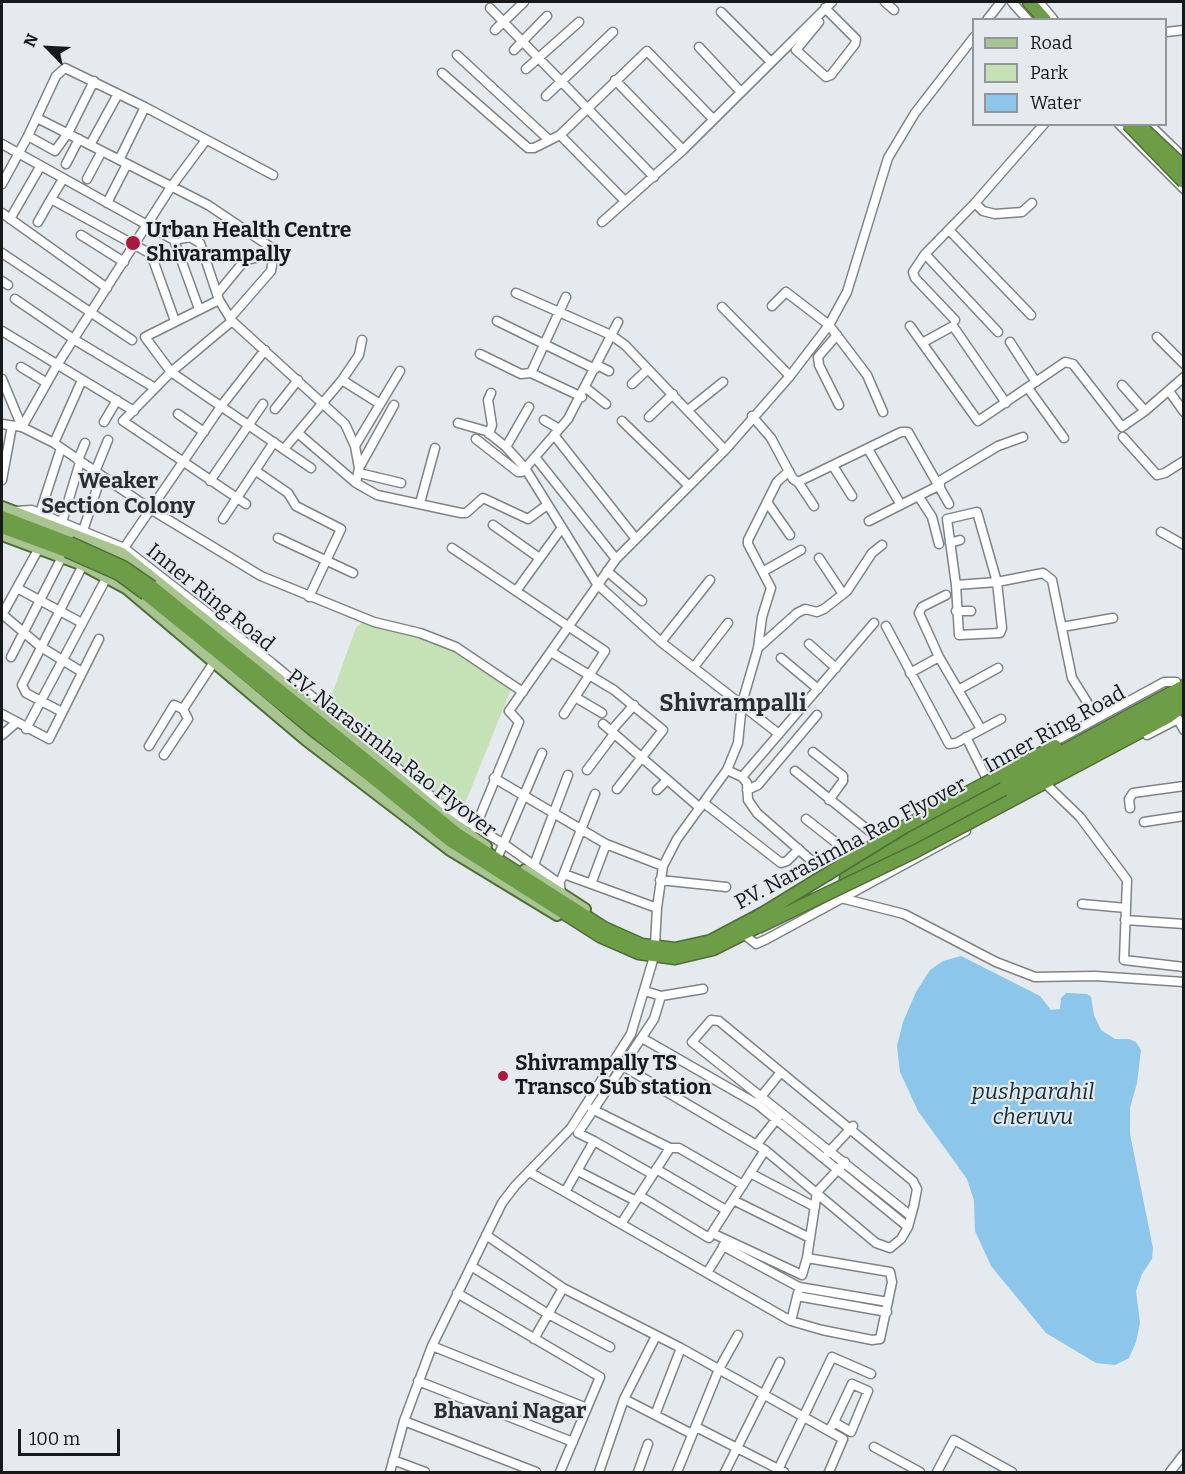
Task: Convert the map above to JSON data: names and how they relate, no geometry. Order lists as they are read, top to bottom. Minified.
{"streets":{"highway":["P.V. Narasimha Rao Flyover"],"main road":["Inner Ring Road"]},"crossings":[["Inner Ring Road","P.V. Narasimha Rao Flyover"]],"districts":["Weaker Section Colony","Shivrampalli","Bhavani Nagar"],"water":["pushparahil cheruvu"],"places":["Urban Health Centre Shivarampally","Shivrampally TS Transco Sub station"],"legend":["Road","Park","Water"],"scale_bar":"100 m","north":"top left"}
